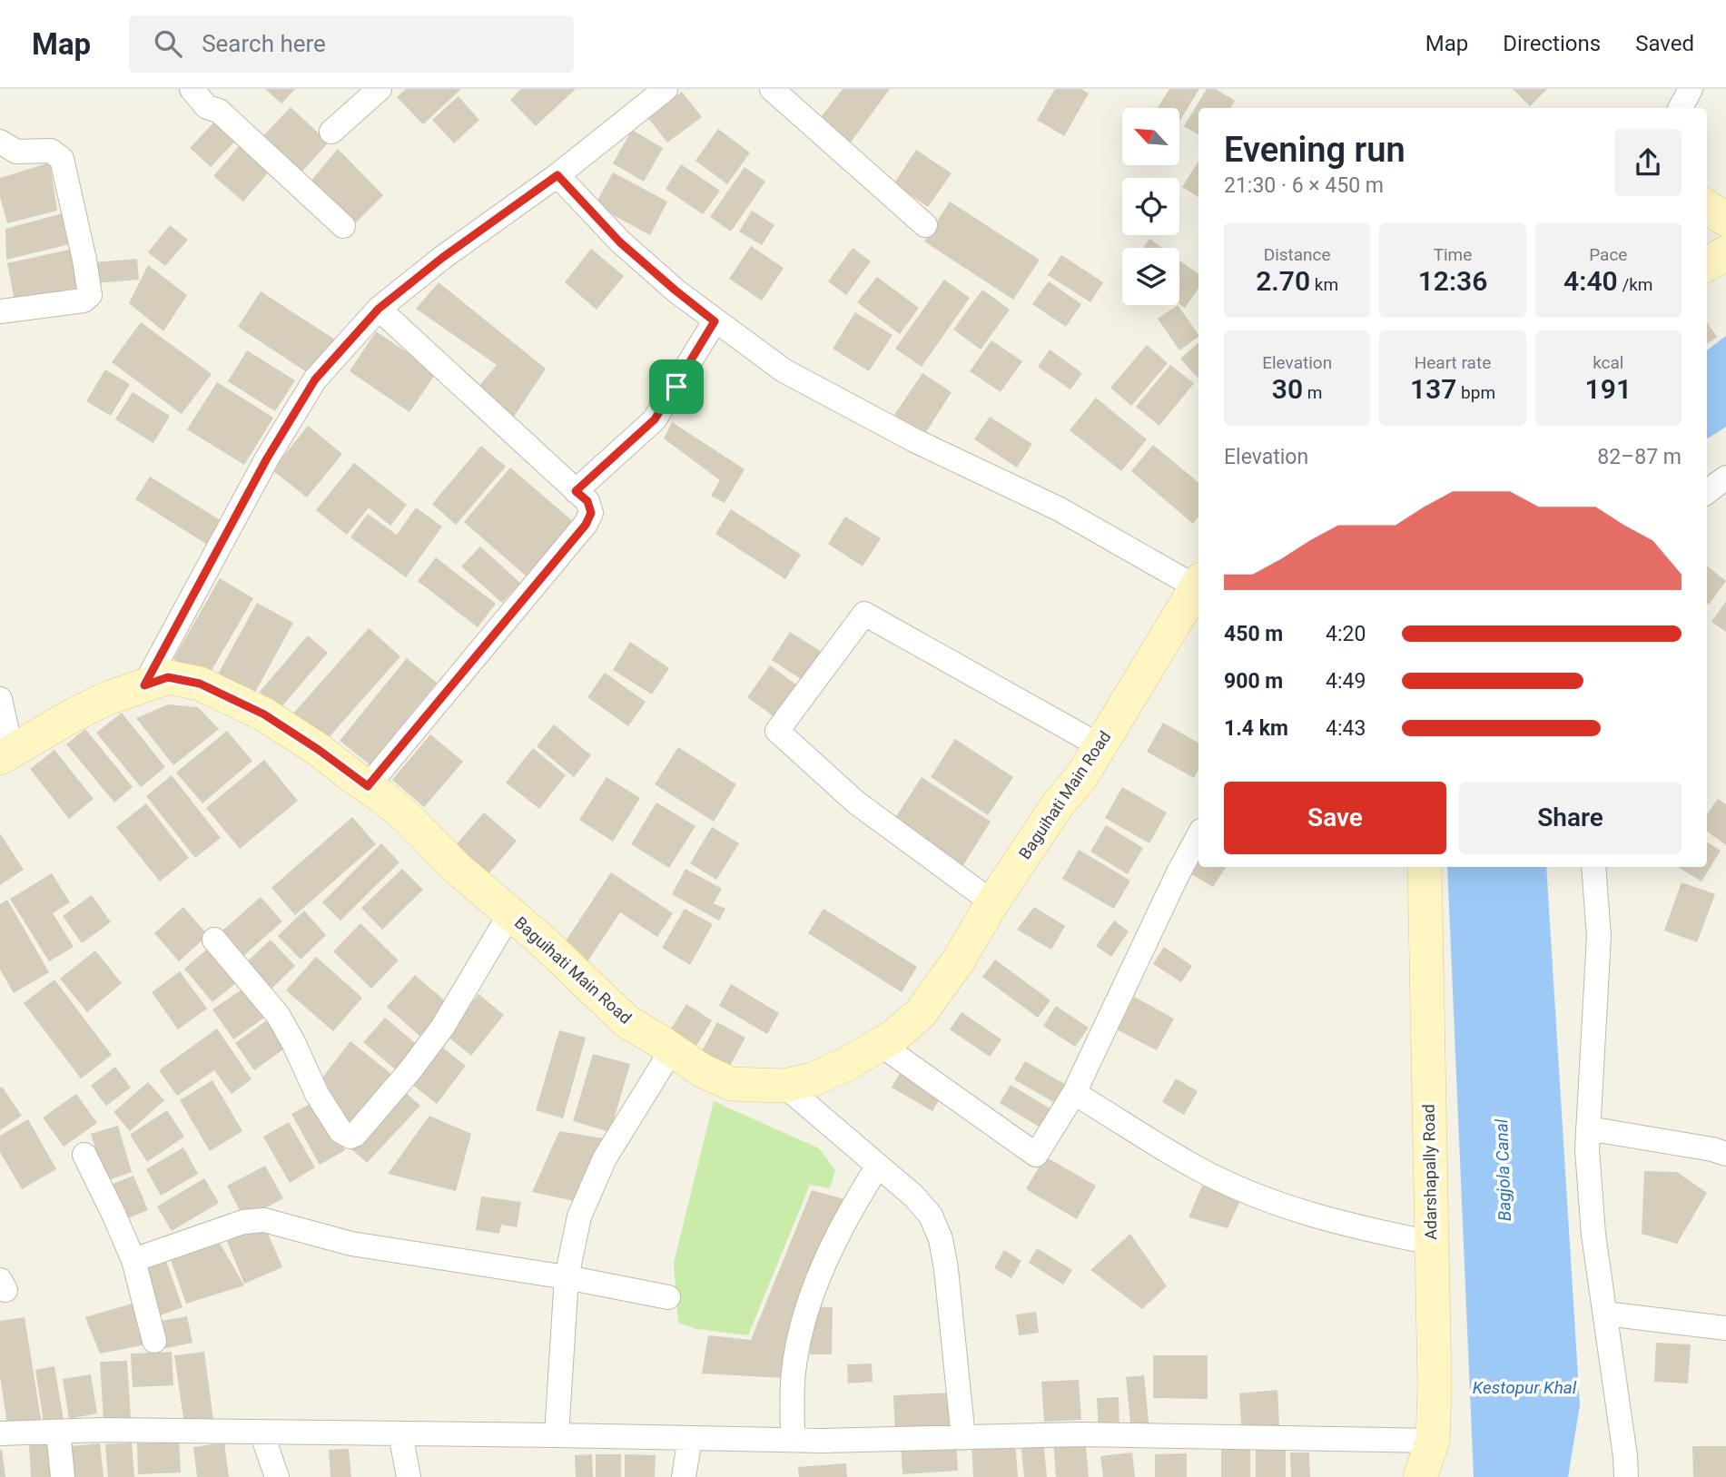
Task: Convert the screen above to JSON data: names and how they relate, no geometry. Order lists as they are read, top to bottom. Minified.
{"streets":{"street":["Baguihati Main Road","Adarshapally Road"]},"water":["Bagjola Canal","Kestopur Khal"],"north":"top left","page":{"header":"Map","search":"Search here","nav":["Map","Directions","Saved"],"heading":["Evening run","21:30 · 6 × 450 m"],"stats":[["Distance","2.70 km"],["Time","12:36"],["Pace","4:40 /km"],["Elevation","30 m"],["Heart rate","137 bpm"],["kcal","191"]],"chart":["Elevation","82–87 m"],"list":[{"name":"450 m","note":"4:20"},{"name":"900 m","note":"4:49"},{"name":"1.4 km","note":"4:43"}],"buttons":["Save","Share"]}}
